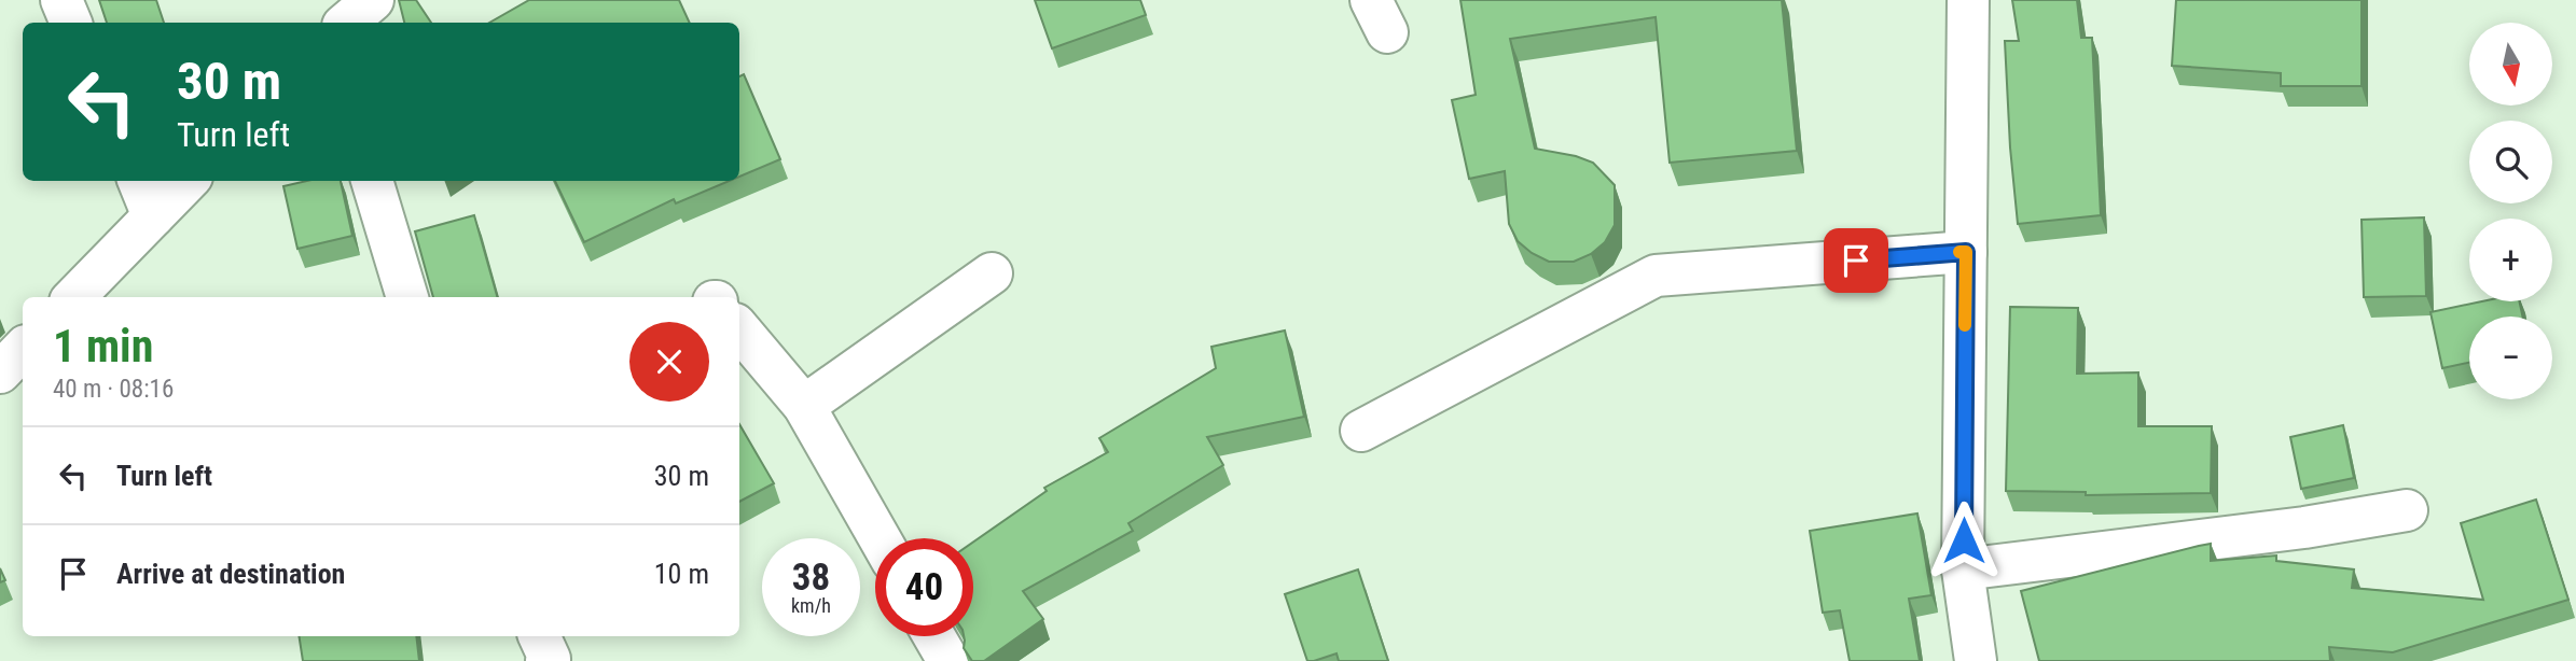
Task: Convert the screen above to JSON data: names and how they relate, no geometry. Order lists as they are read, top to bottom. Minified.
{"north":"bottom","page":{"map_buttons":["+","−"],"turn":["30 m","Turn left"],"heading":["1 min","40 m · 08:16"],"list":[{"name":"Turn left","value":"30 m"},{"name":"Arrive at destination","value":"10 m"}],"speed":"38 km/h","limit":"40"}}
